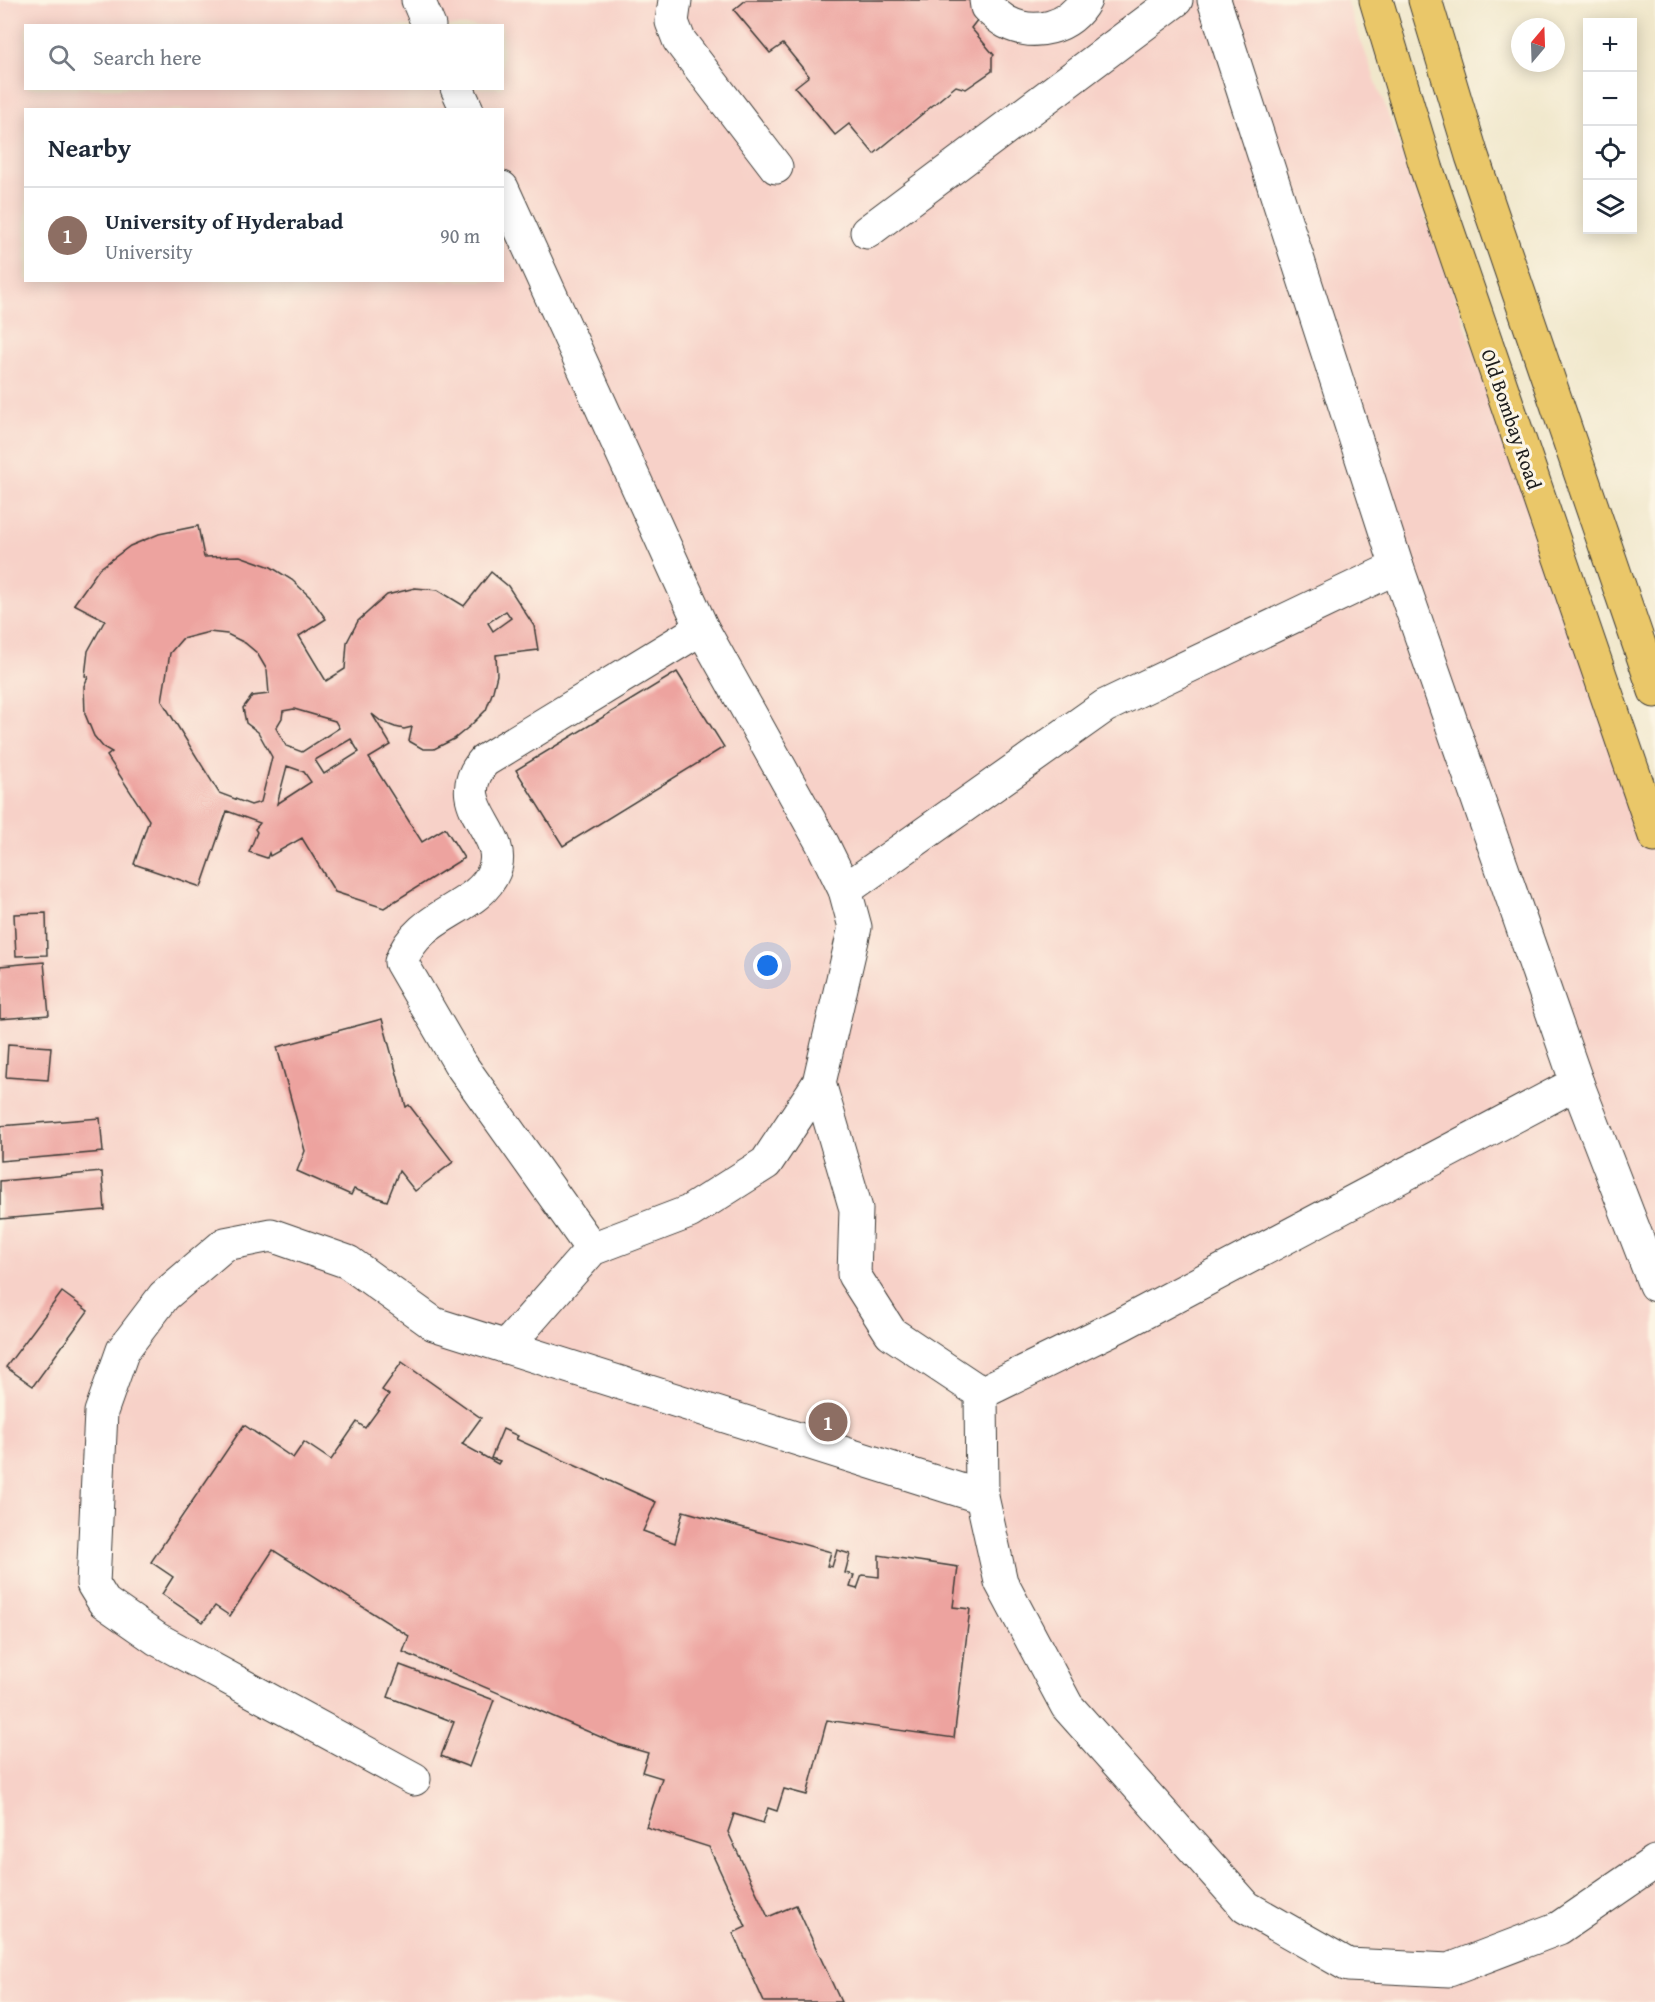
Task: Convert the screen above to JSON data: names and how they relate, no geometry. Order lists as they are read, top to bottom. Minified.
{"streets":{"main road":["Old Bombay Road"]},"north":"top","page":{"map_buttons":["+","−"],"search":"Search here","heading":"Nearby","list":[{"mark":"1","name":"University of Hyderabad","note":"University","value":"90 m"}],"pins":"1"}}
